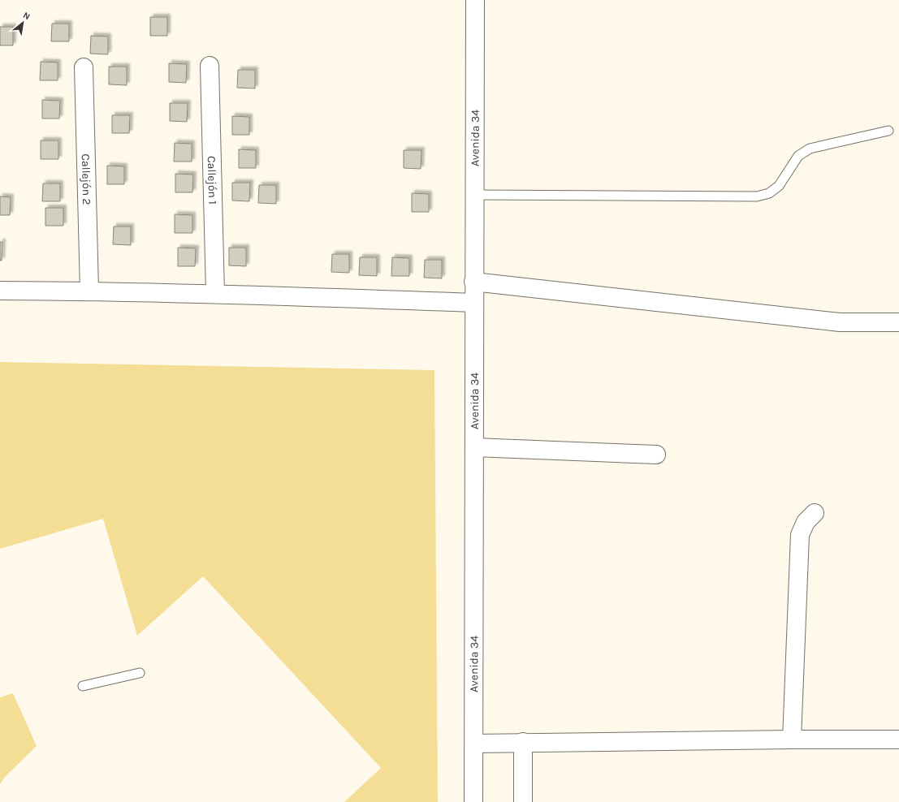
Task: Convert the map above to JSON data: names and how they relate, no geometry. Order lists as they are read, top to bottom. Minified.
{"streets":{"street":["Avenida 34","Callejón 2","Callejón 1"]},"north":"top right"}
